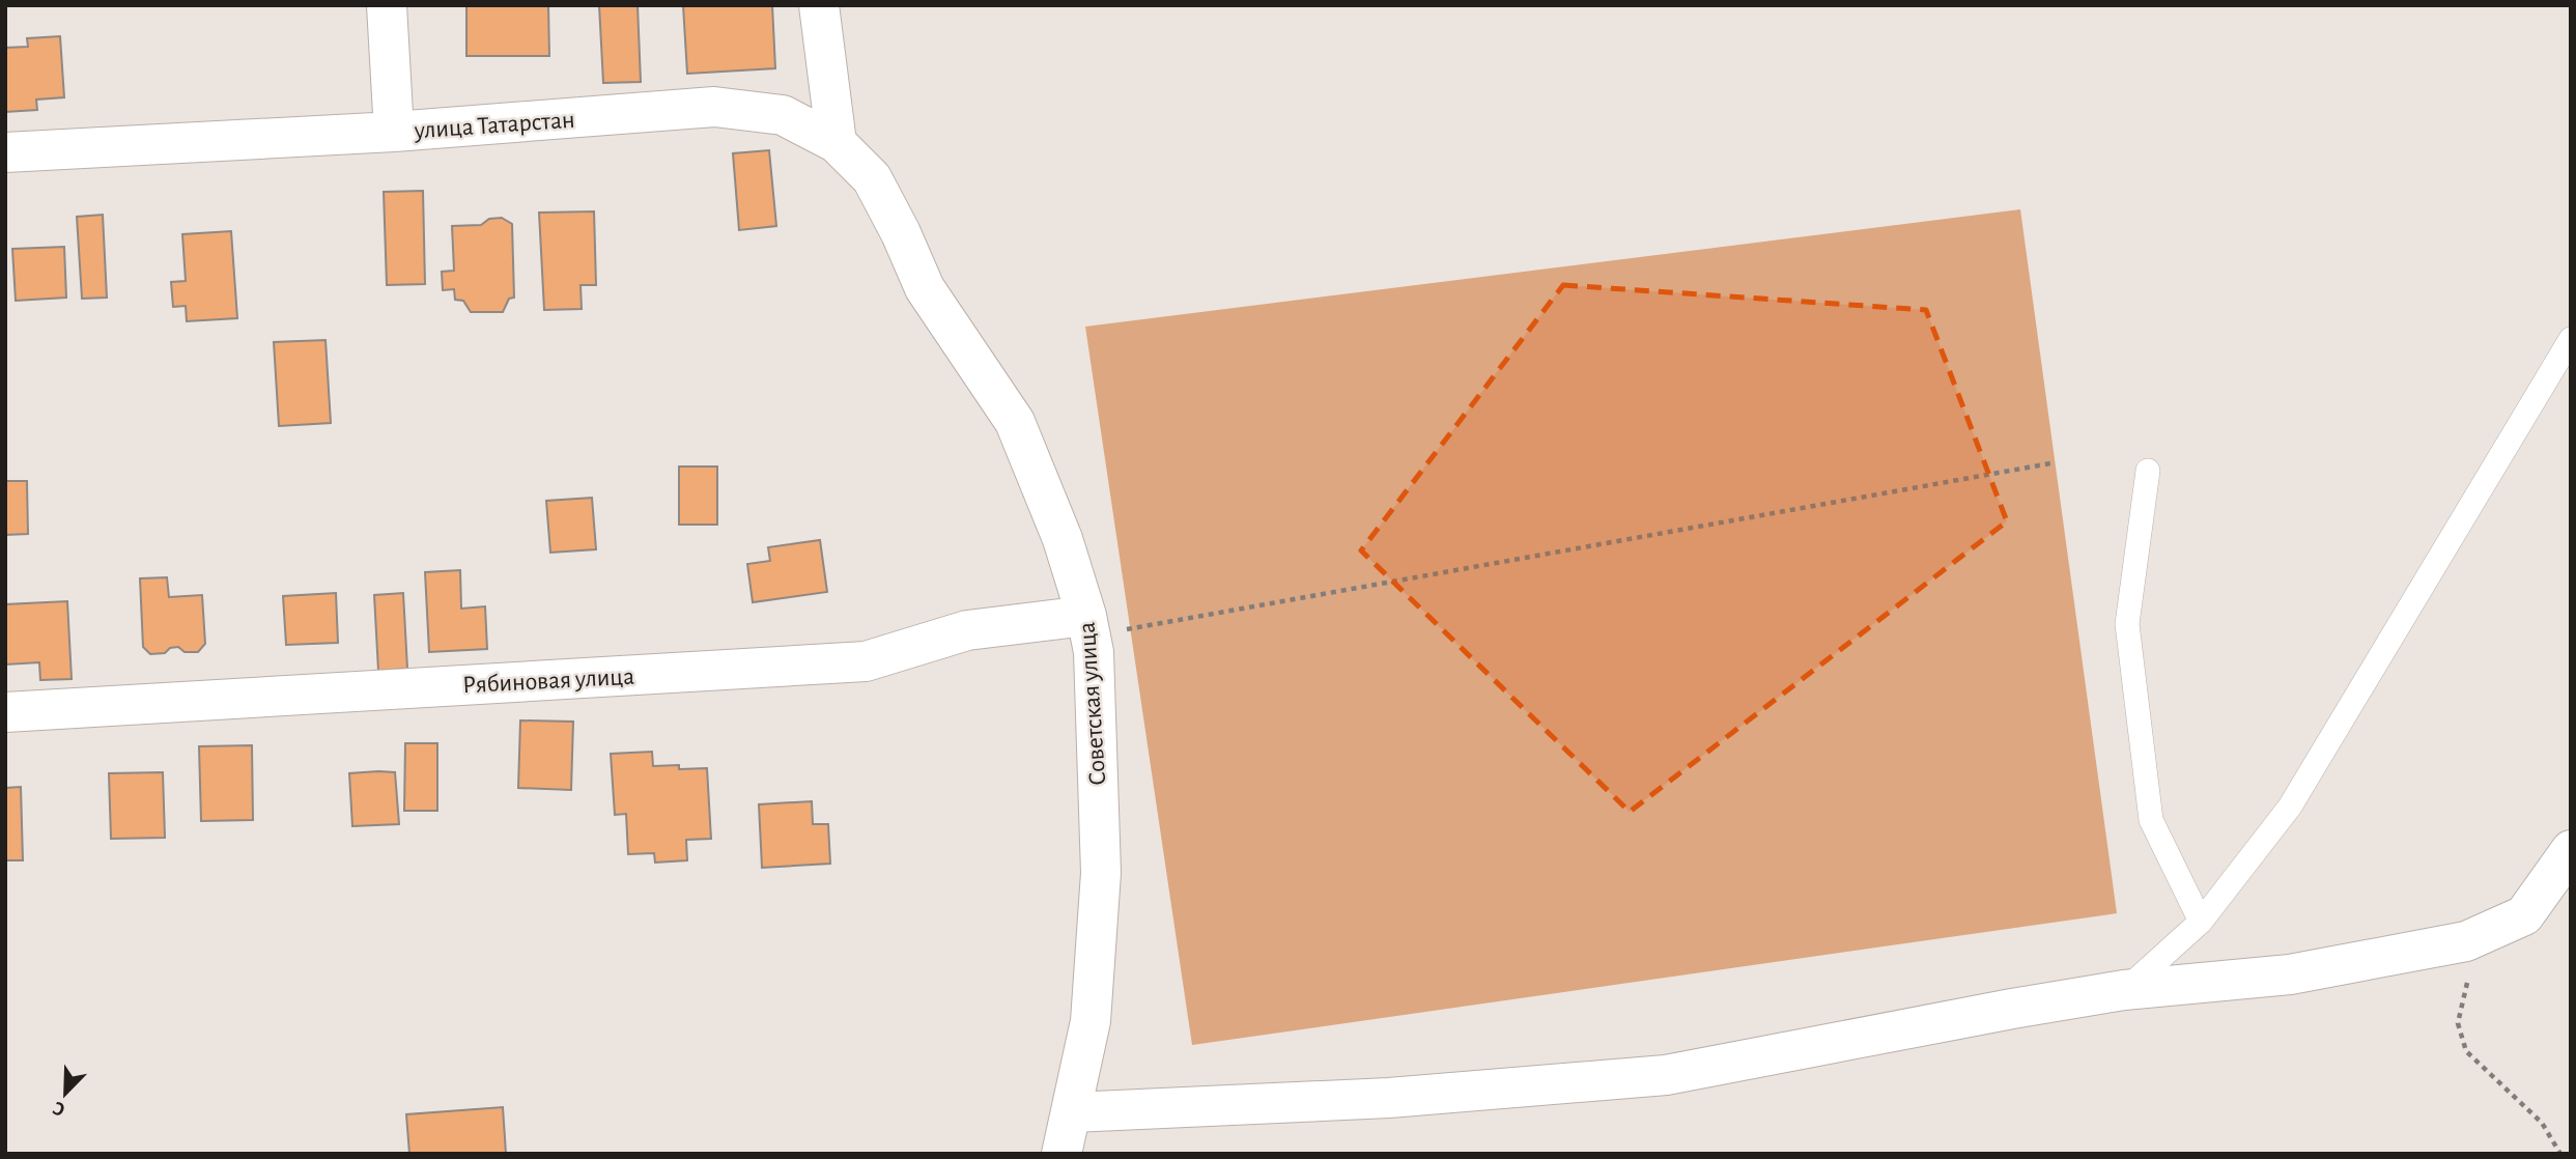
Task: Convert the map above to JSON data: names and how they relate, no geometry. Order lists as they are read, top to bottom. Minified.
{"streets":{"street":["улица Татарстан","Рябиновая улица","Советская улица"]},"crossings":[["улица Татарстан","Советская улица"],["Рябиновая улица","Советская улица"]],"north":"bottom left"}
